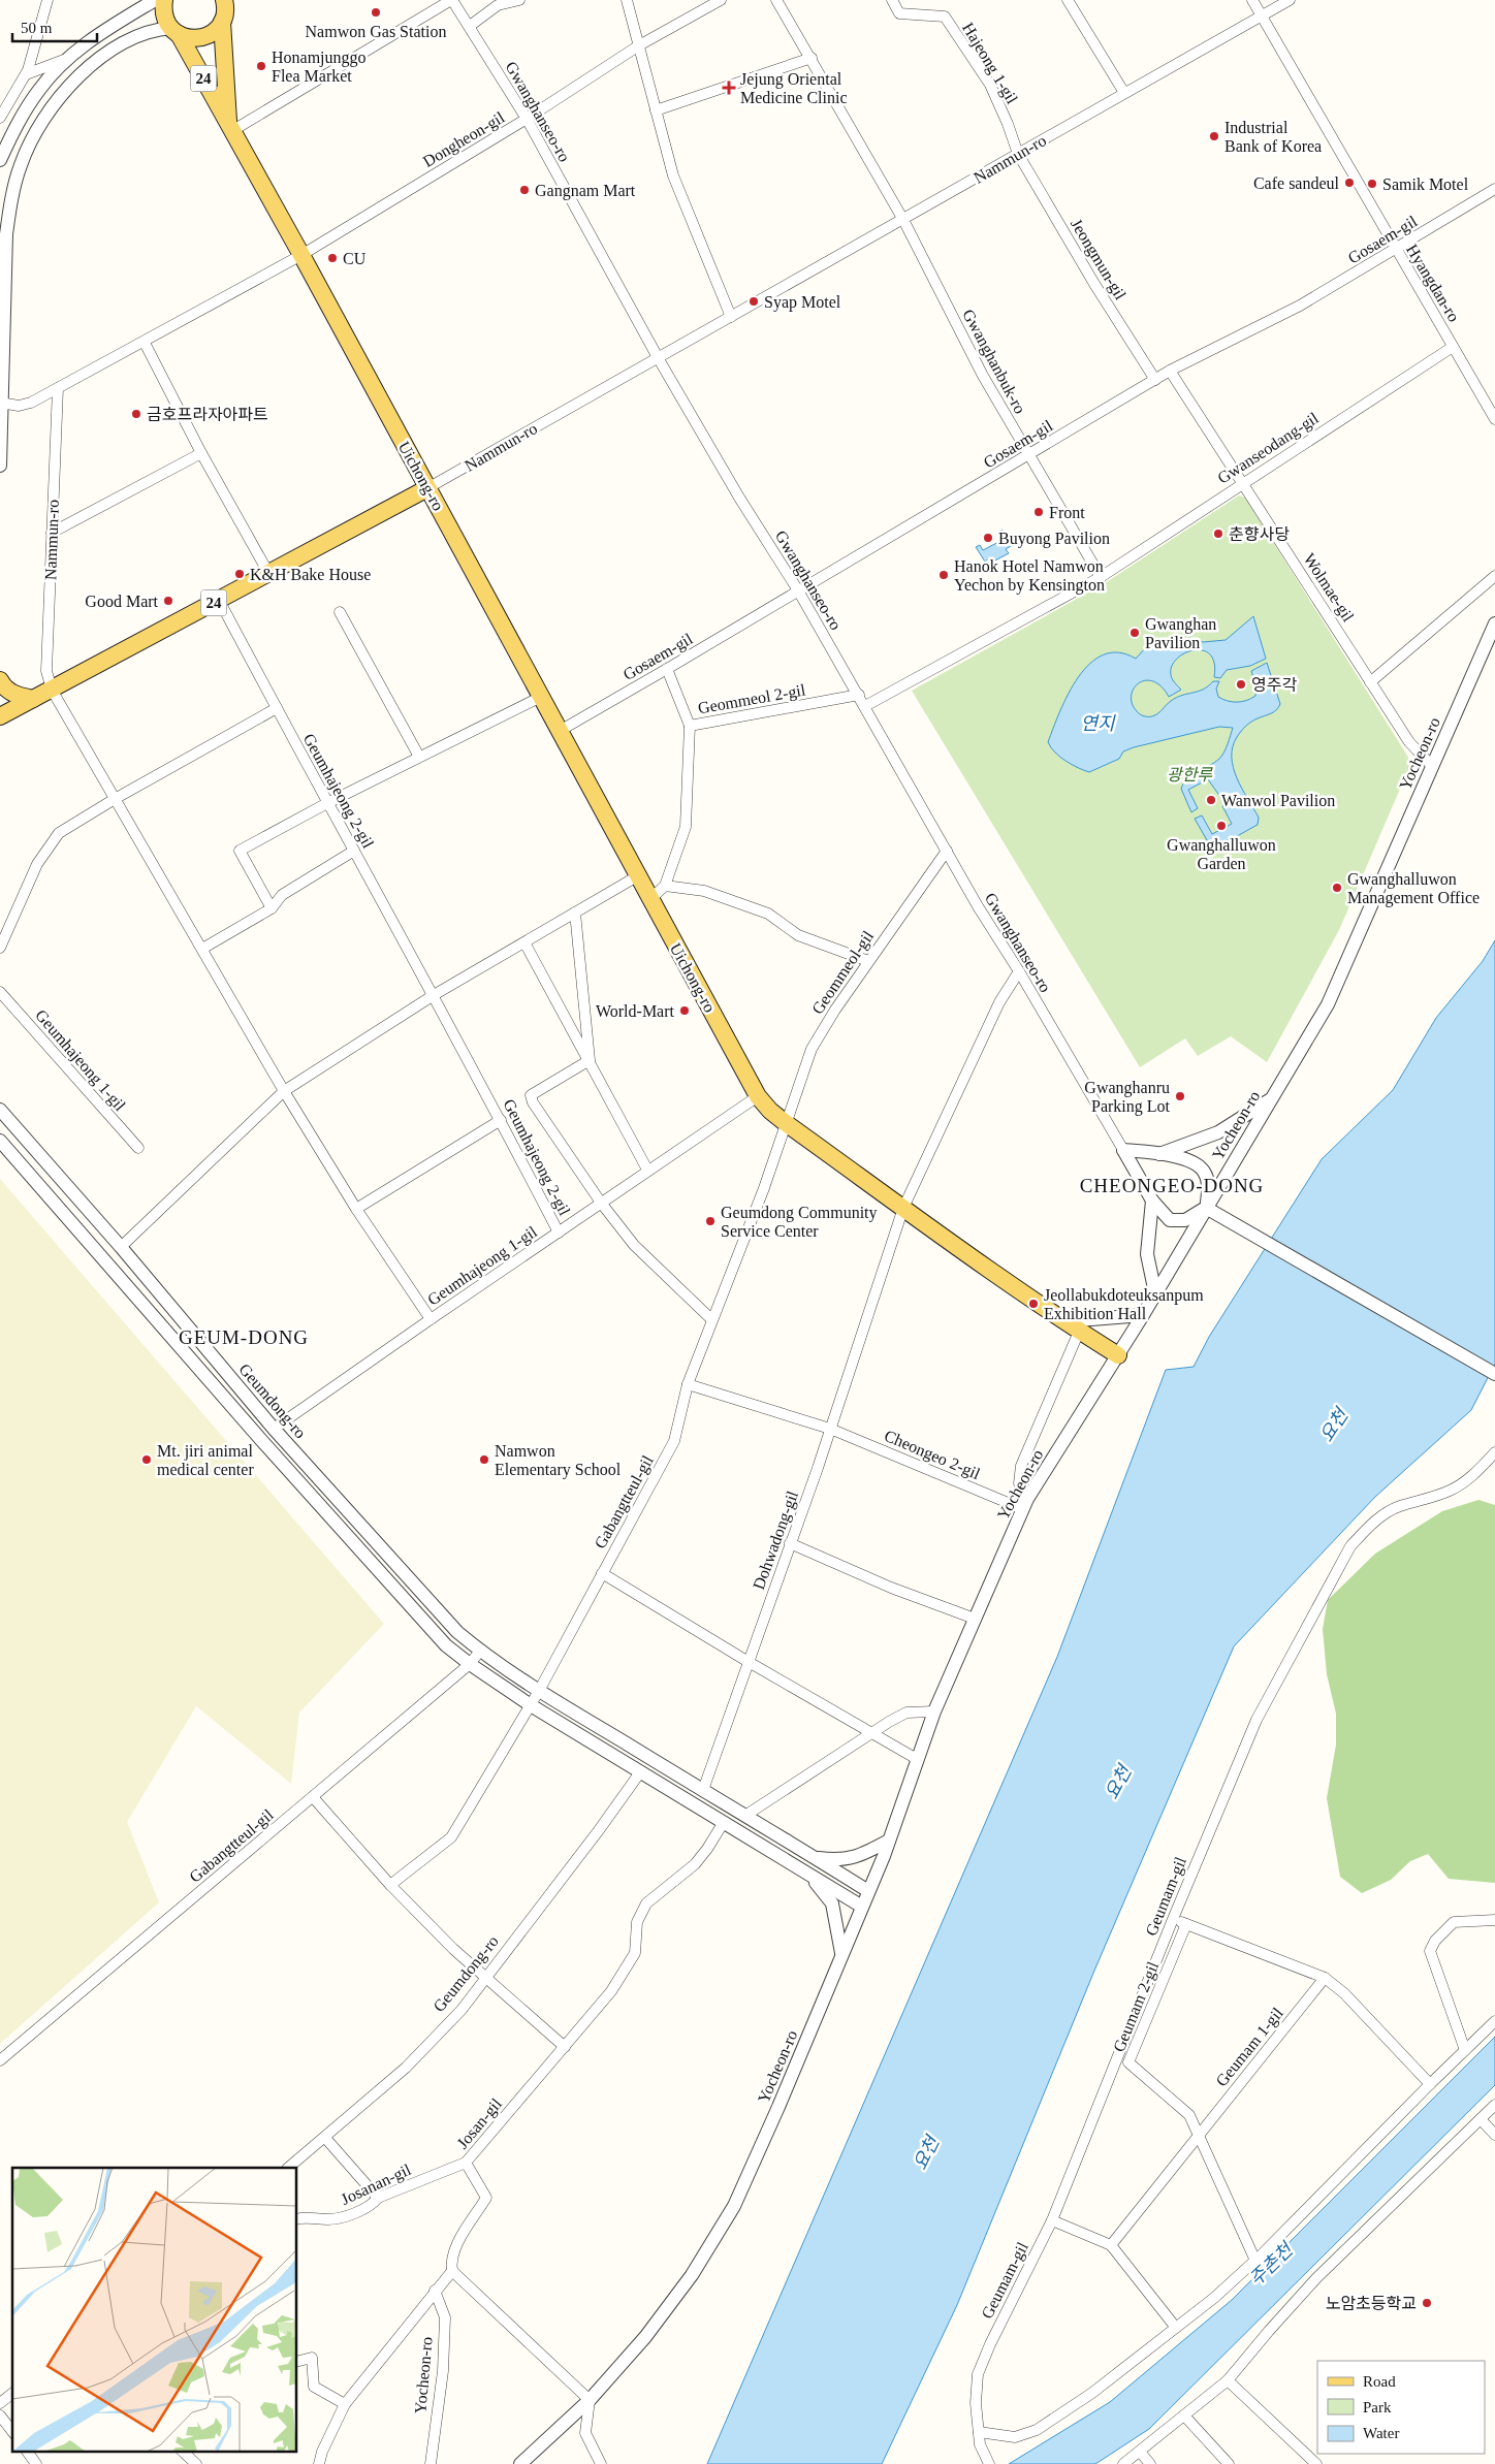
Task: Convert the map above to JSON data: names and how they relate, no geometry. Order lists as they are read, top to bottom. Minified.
{"streets":{"main road":["24","Nammun-ro","Uichong-ro"],"street":["Hajeong 1-gil","Gwanghanseo-ro","Dongheon-gil","Gosaem-gil","Jeongmun-gil","Hyangdan-ro","Gwanghanbuk-ro","Gwanseodang-gil","Wolmae-gil","Geommeol 2-gil","Yocheon-ro","Geumhajeong 2-gil","Geommeol-gil","Geumhajeong 1-gil","Geumdong-ro","Cheongeo 2-gil","Gabangtteul-gil","Dohwadong-gil","Geumam-gil","Geumam 2-gil","Geumam 1-gil","Josan-gil","Josanan-gil"]},"crossings":[["Hajeong 1-gil","Nammun-ro"],["Hajeong 1-gil","Jeongmun-gil"],["24","Uichong-ro"],["Gwanghanseo-ro","Dongheon-gil"],["Gwanghanseo-ro","Nammun-ro"],["Gwanghanseo-ro","Gosaem-gil"],["Gwanghanseo-ro","Geommeol 2-gil"],["Gwanghanseo-ro","Geommeol-gil"],["Dongheon-gil","Uichong-ro"],["Nammun-ro","Jeongmun-gil"],["Nammun-ro","Hyangdan-ro"],["Nammun-ro","Gwanghanbuk-ro"],["Nammun-ro","Uichong-ro"],["Nammun-ro","Geumhajeong 2-gil"],["Nammun-ro","Geumhajeong 1-gil"],["Gosaem-gil","Jeongmun-gil"],["Gosaem-gil","Hyangdan-ro"],["Gosaem-gil","Gwanghanbuk-ro"],["Gosaem-gil","Uichong-ro"],["Gosaem-gil","Wolmae-gil"],["Hyangdan-ro","Gwanseodang-gil"],["Gwanghanbuk-ro","Gwanseodang-gil"],["Gwanseodang-gil","Wolmae-gil"],["Uichong-ro","Yocheon-ro"],["Uichong-ro","Geumhajeong 2-gil"],["Uichong-ro","Geommeol-gil"],["Uichong-ro","Gabangtteul-gil"],["Uichong-ro","Dohwadong-gil"],["Wolmae-gil","Yocheon-ro"],["Yocheon-ro","Geumdong-ro"],["Yocheon-ro","Cheongeo 2-gil"],["Geumhajeong 2-gil","Geumhajeong 1-gil"],["Geommeol-gil","Gabangtteul-gil"],["Geumdong-ro","Gabangtteul-gil"],["Geumdong-ro","Dohwadong-gil"],["Geumdong-ro","Josan-gil"],["Cheongeo 2-gil","Dohwadong-gil"],["Geumam 2-gil","Geumam 1-gil"],["Josan-gil","Josanan-gil"]],"districts":["CHEONGEO-DONG","GEUM-DONG"],"water":["연지","요천","주촌천"],"parks":["광한루"],"places":{"other":["Namwon Gas Station","Honamjunggo Flea Market","Industrial Bank of Korea","Cafe sandeul","Samik Motel","Gangnam Mart","CU","Syap Motel","금호프라자아파트","Front","춘향사당","Buyong Pavilion","K&H Bake House","Hanok Hotel Namwon Yechon by Kensington","Good Mart","Gwanghan Pavilion","영주각","Wanwol Pavilion","Gwanghalluwon Garden","Gwanghalluwon Management Office","World-Mart","Gwanghanru Parking Lot","Geumdong Community Service Center","Jeollabukdoteuksanpum Exhibition Hall","Mt. jiri animal medical center","Namwon Elementary School","노암초등학교"],"health":["Jejung Oriental Medicine Clinic"]},"legend":["Road","Park","Water"],"scale_bar":"50 m"}
